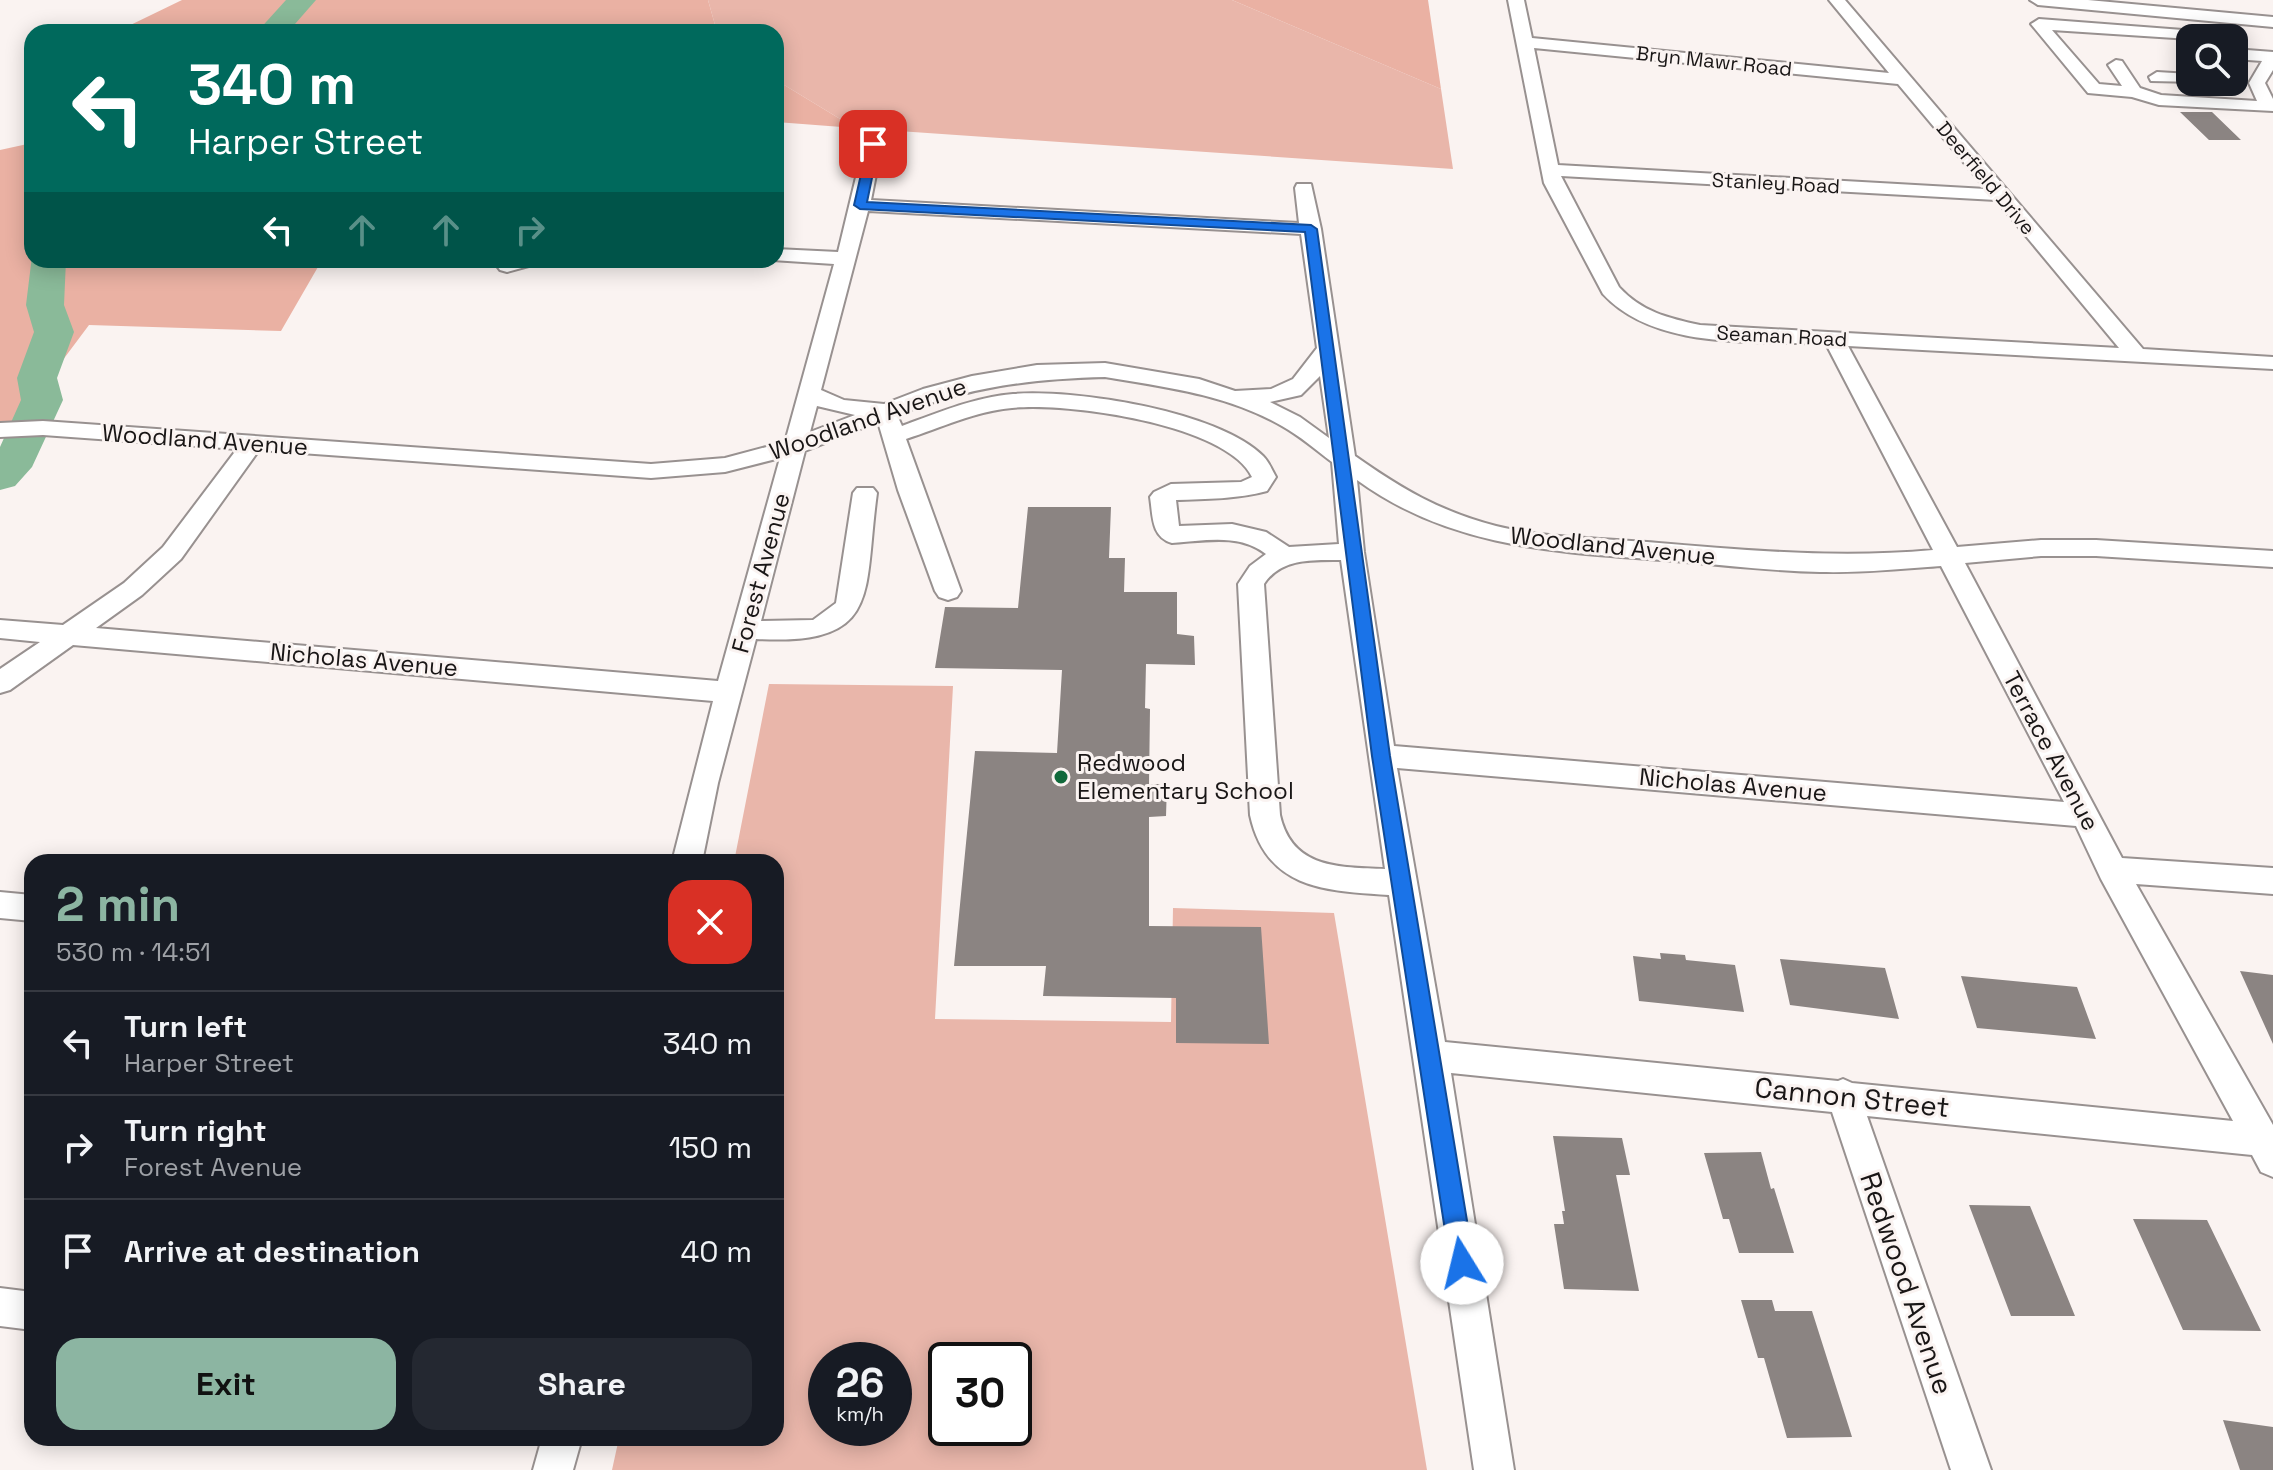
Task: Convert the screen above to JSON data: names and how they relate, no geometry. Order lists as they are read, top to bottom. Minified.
{"streets":{"street":["Bryn Mawr Road","Deerfield Drive","Stanley Road","Seaman Road","Woodland Avenue","Forest Avenue","Nicholas Avenue","Terrace Avenue","Cannon Street","Redwood Avenue"]},"crossings":[["Bryn Mawr Road","Deerfield Drive"],["Bryn Mawr Road","Seaman Road"],["Deerfield Drive","Stanley Road"],["Deerfield Drive","Seaman Road"],["Stanley Road","Seaman Road"],["Seaman Road","Terrace Avenue"],["Woodland Avenue","Forest Avenue"],["Woodland Avenue","Terrace Avenue"],["Forest Avenue","Nicholas Avenue"],["Nicholas Avenue","Terrace Avenue"],["Terrace Avenue","Cannon Street"],["Cannon Street","Redwood Avenue"]],"places":["Redwood Elementary School"],"page":{"turn":["340 m","Harper Street"],"heading":["2 min","530 m · 14:51"],"list":[{"name":"Turn left","note":"Harper Street","value":"340 m"},{"name":"Turn right","note":"Forest Avenue","value":"150 m"},{"name":"Arrive at destination","value":"40 m"}],"buttons":["Exit","Share"],"speed":"26 km/h","limit":"30"}}
